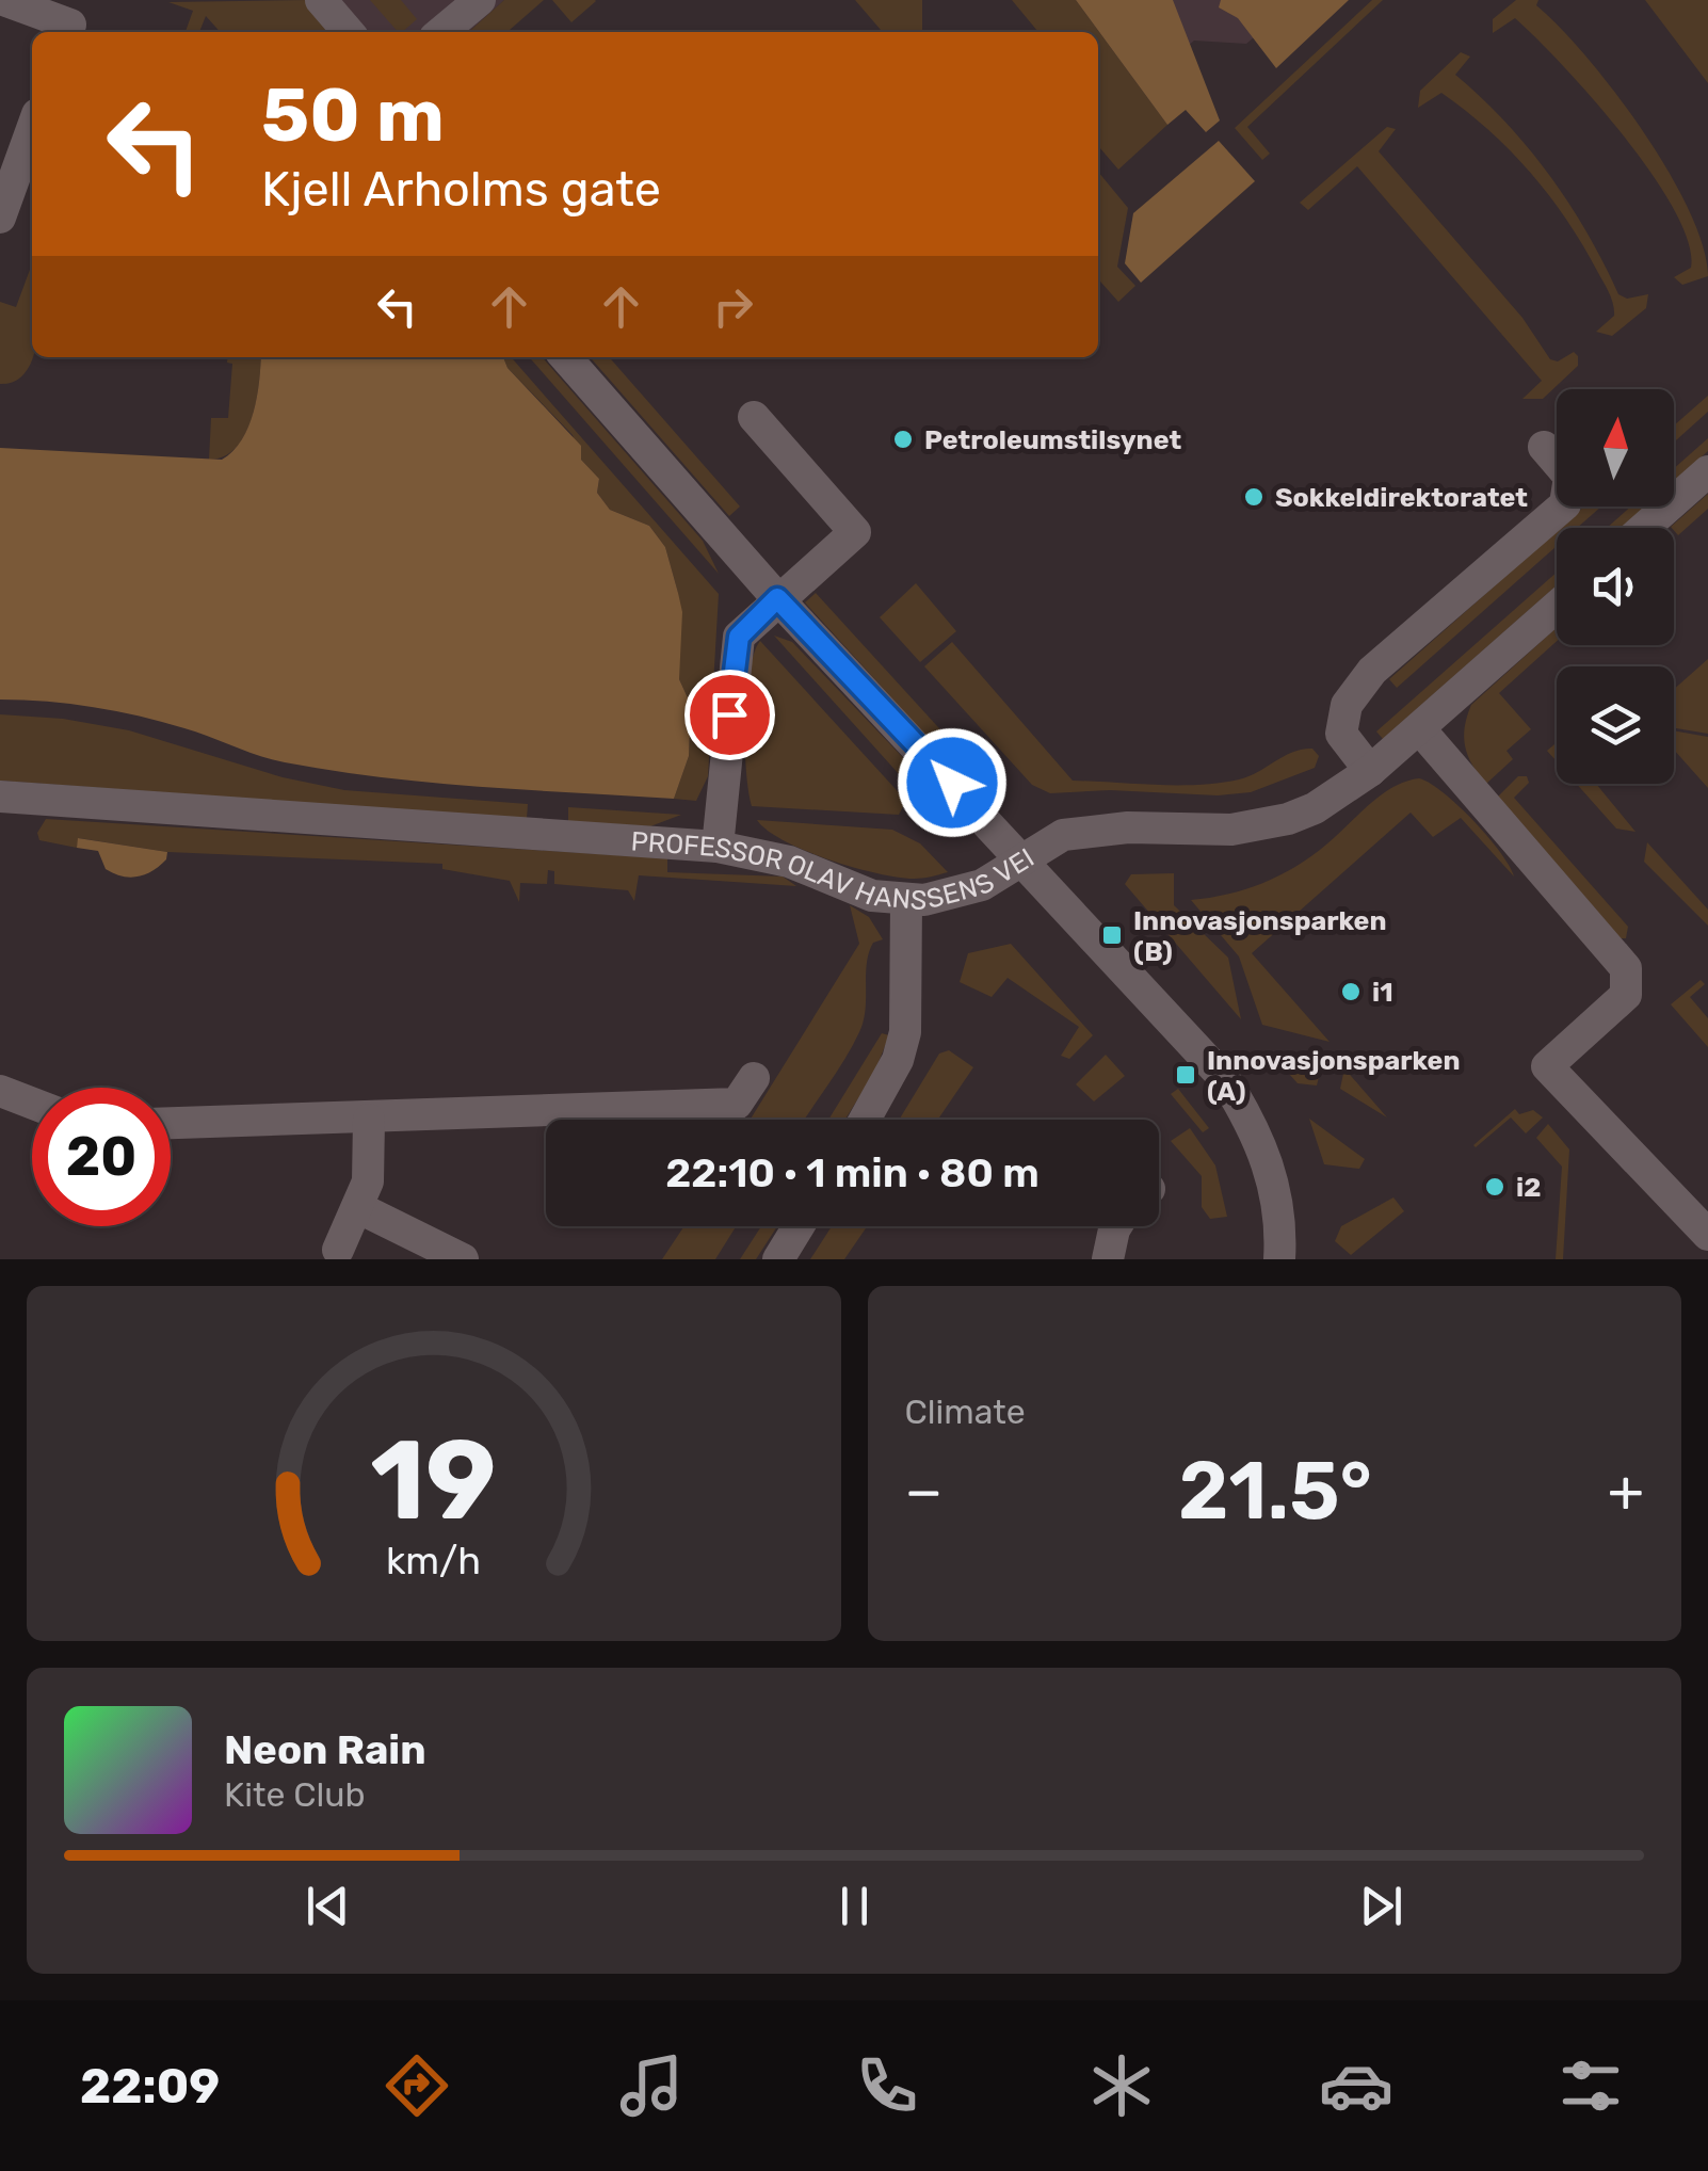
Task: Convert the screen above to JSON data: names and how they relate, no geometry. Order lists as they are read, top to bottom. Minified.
{"streets":{"street":["PROFESSOR OLAV HANSSENS VEI"]},"places":{"other":["Petroleumstilsynet","Sokkeldirektoratet","i1","i2"],"transit":["Innovasjonsparken (B)","Innovasjonsparken (A)"]},"north":"top","page":{"turn":["50 m","Kjell Arholms gate"],"limit":"20","trip":"22:10 · 1 min · 80 m","tile":"Climate","heat":["−","21.5°","+"],"song":["Neon Rain","Kite Club"],"tabs":"22:09","gauge":["19","km/h"]}}
